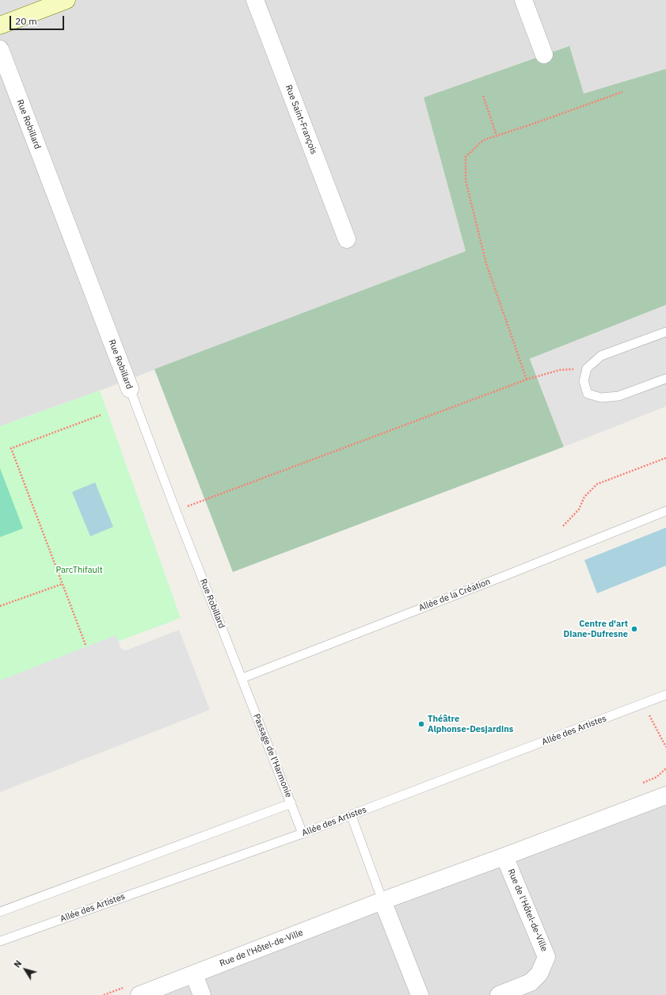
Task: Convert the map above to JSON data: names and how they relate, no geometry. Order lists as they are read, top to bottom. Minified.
{"streets":{"street":["Rue Saint-François","Rue Robillard","Rue de l'Hôtel-de-Ville"],"lane":["Allée de la Création","Allée des Artistes","Passage de l'Harmonie"]},"crossings":[["Rue Robillard","Allée de la Création"],["Rue Robillard","Passage de l'Harmonie"],["Allée de la Création","Passage de l'Harmonie"],["Allée des Artistes","Passage de l'Harmonie"]],"parks":["ParcThifault"],"places":["Centre d'art Diane-Dufresne","Théâtre Alphonse-Desjardins"],"scale_bar":"20 m","north":"top left"}
